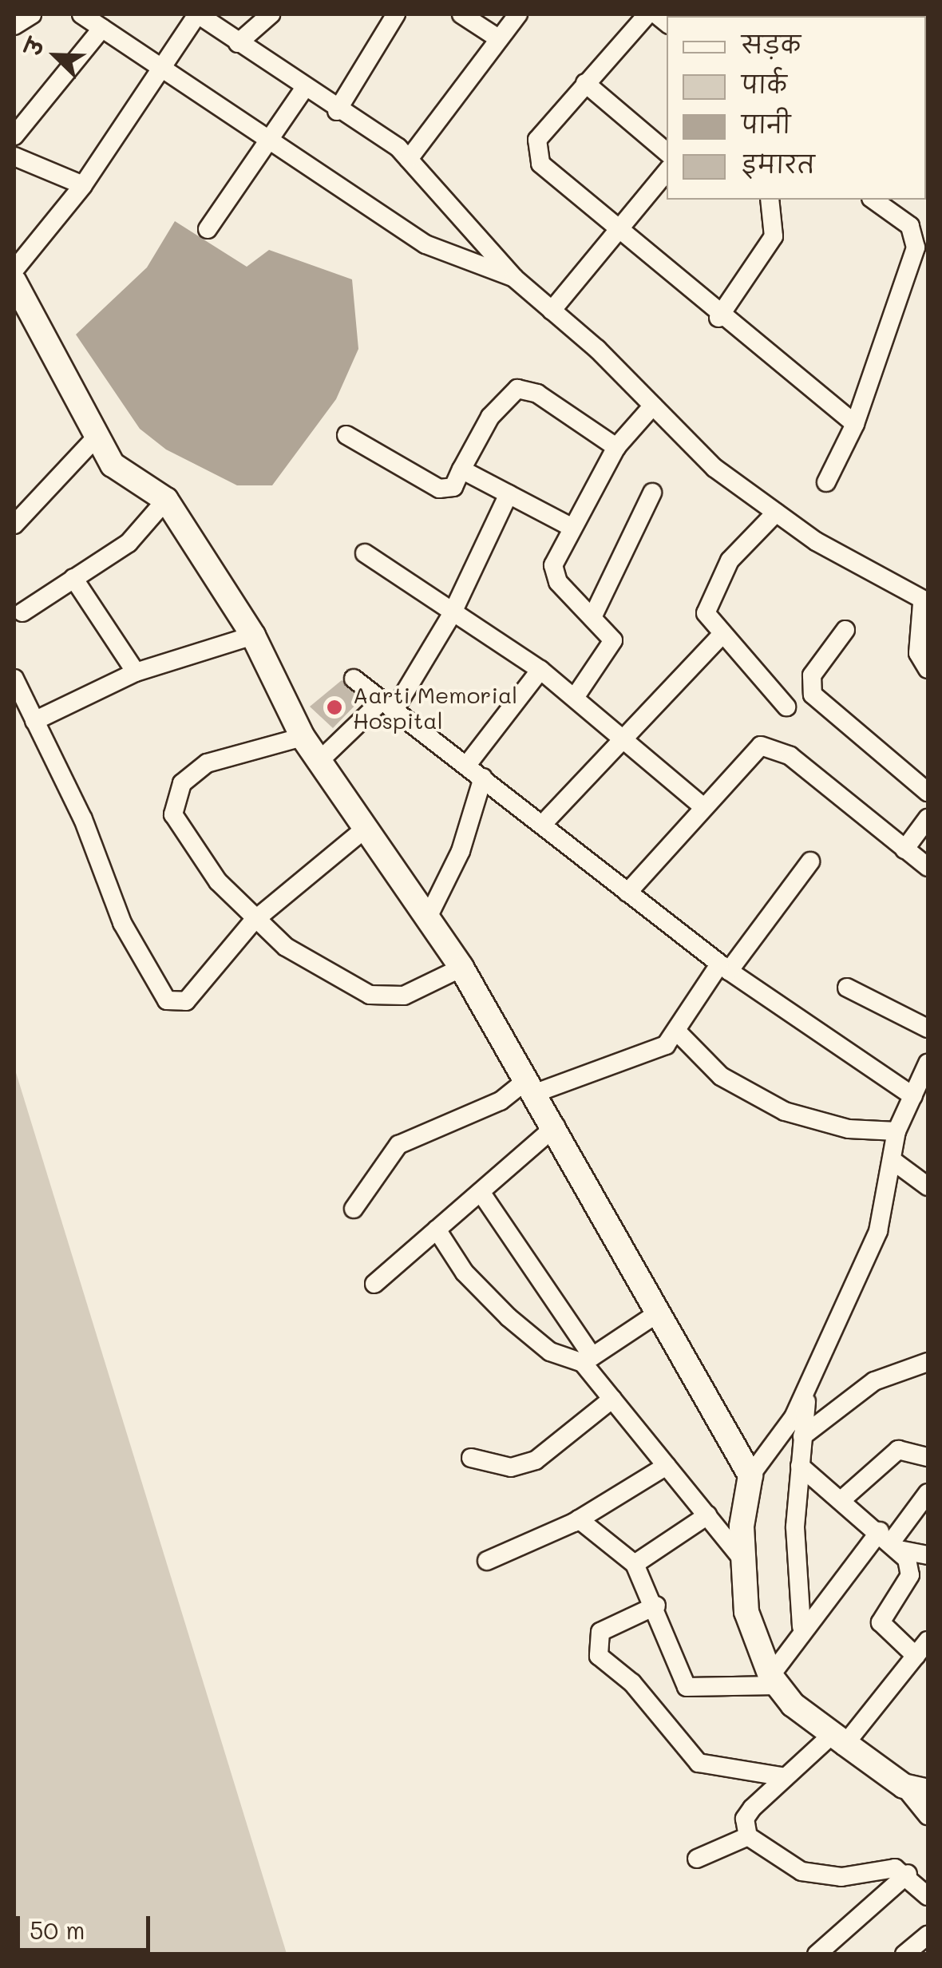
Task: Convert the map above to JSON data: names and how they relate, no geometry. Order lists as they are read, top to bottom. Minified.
{"places":["Aarti Memorial Hospital"],"legend":["सड़क","पार्क","पानी","इमारत"],"scale_bar":"50 m","north":"top left"}
